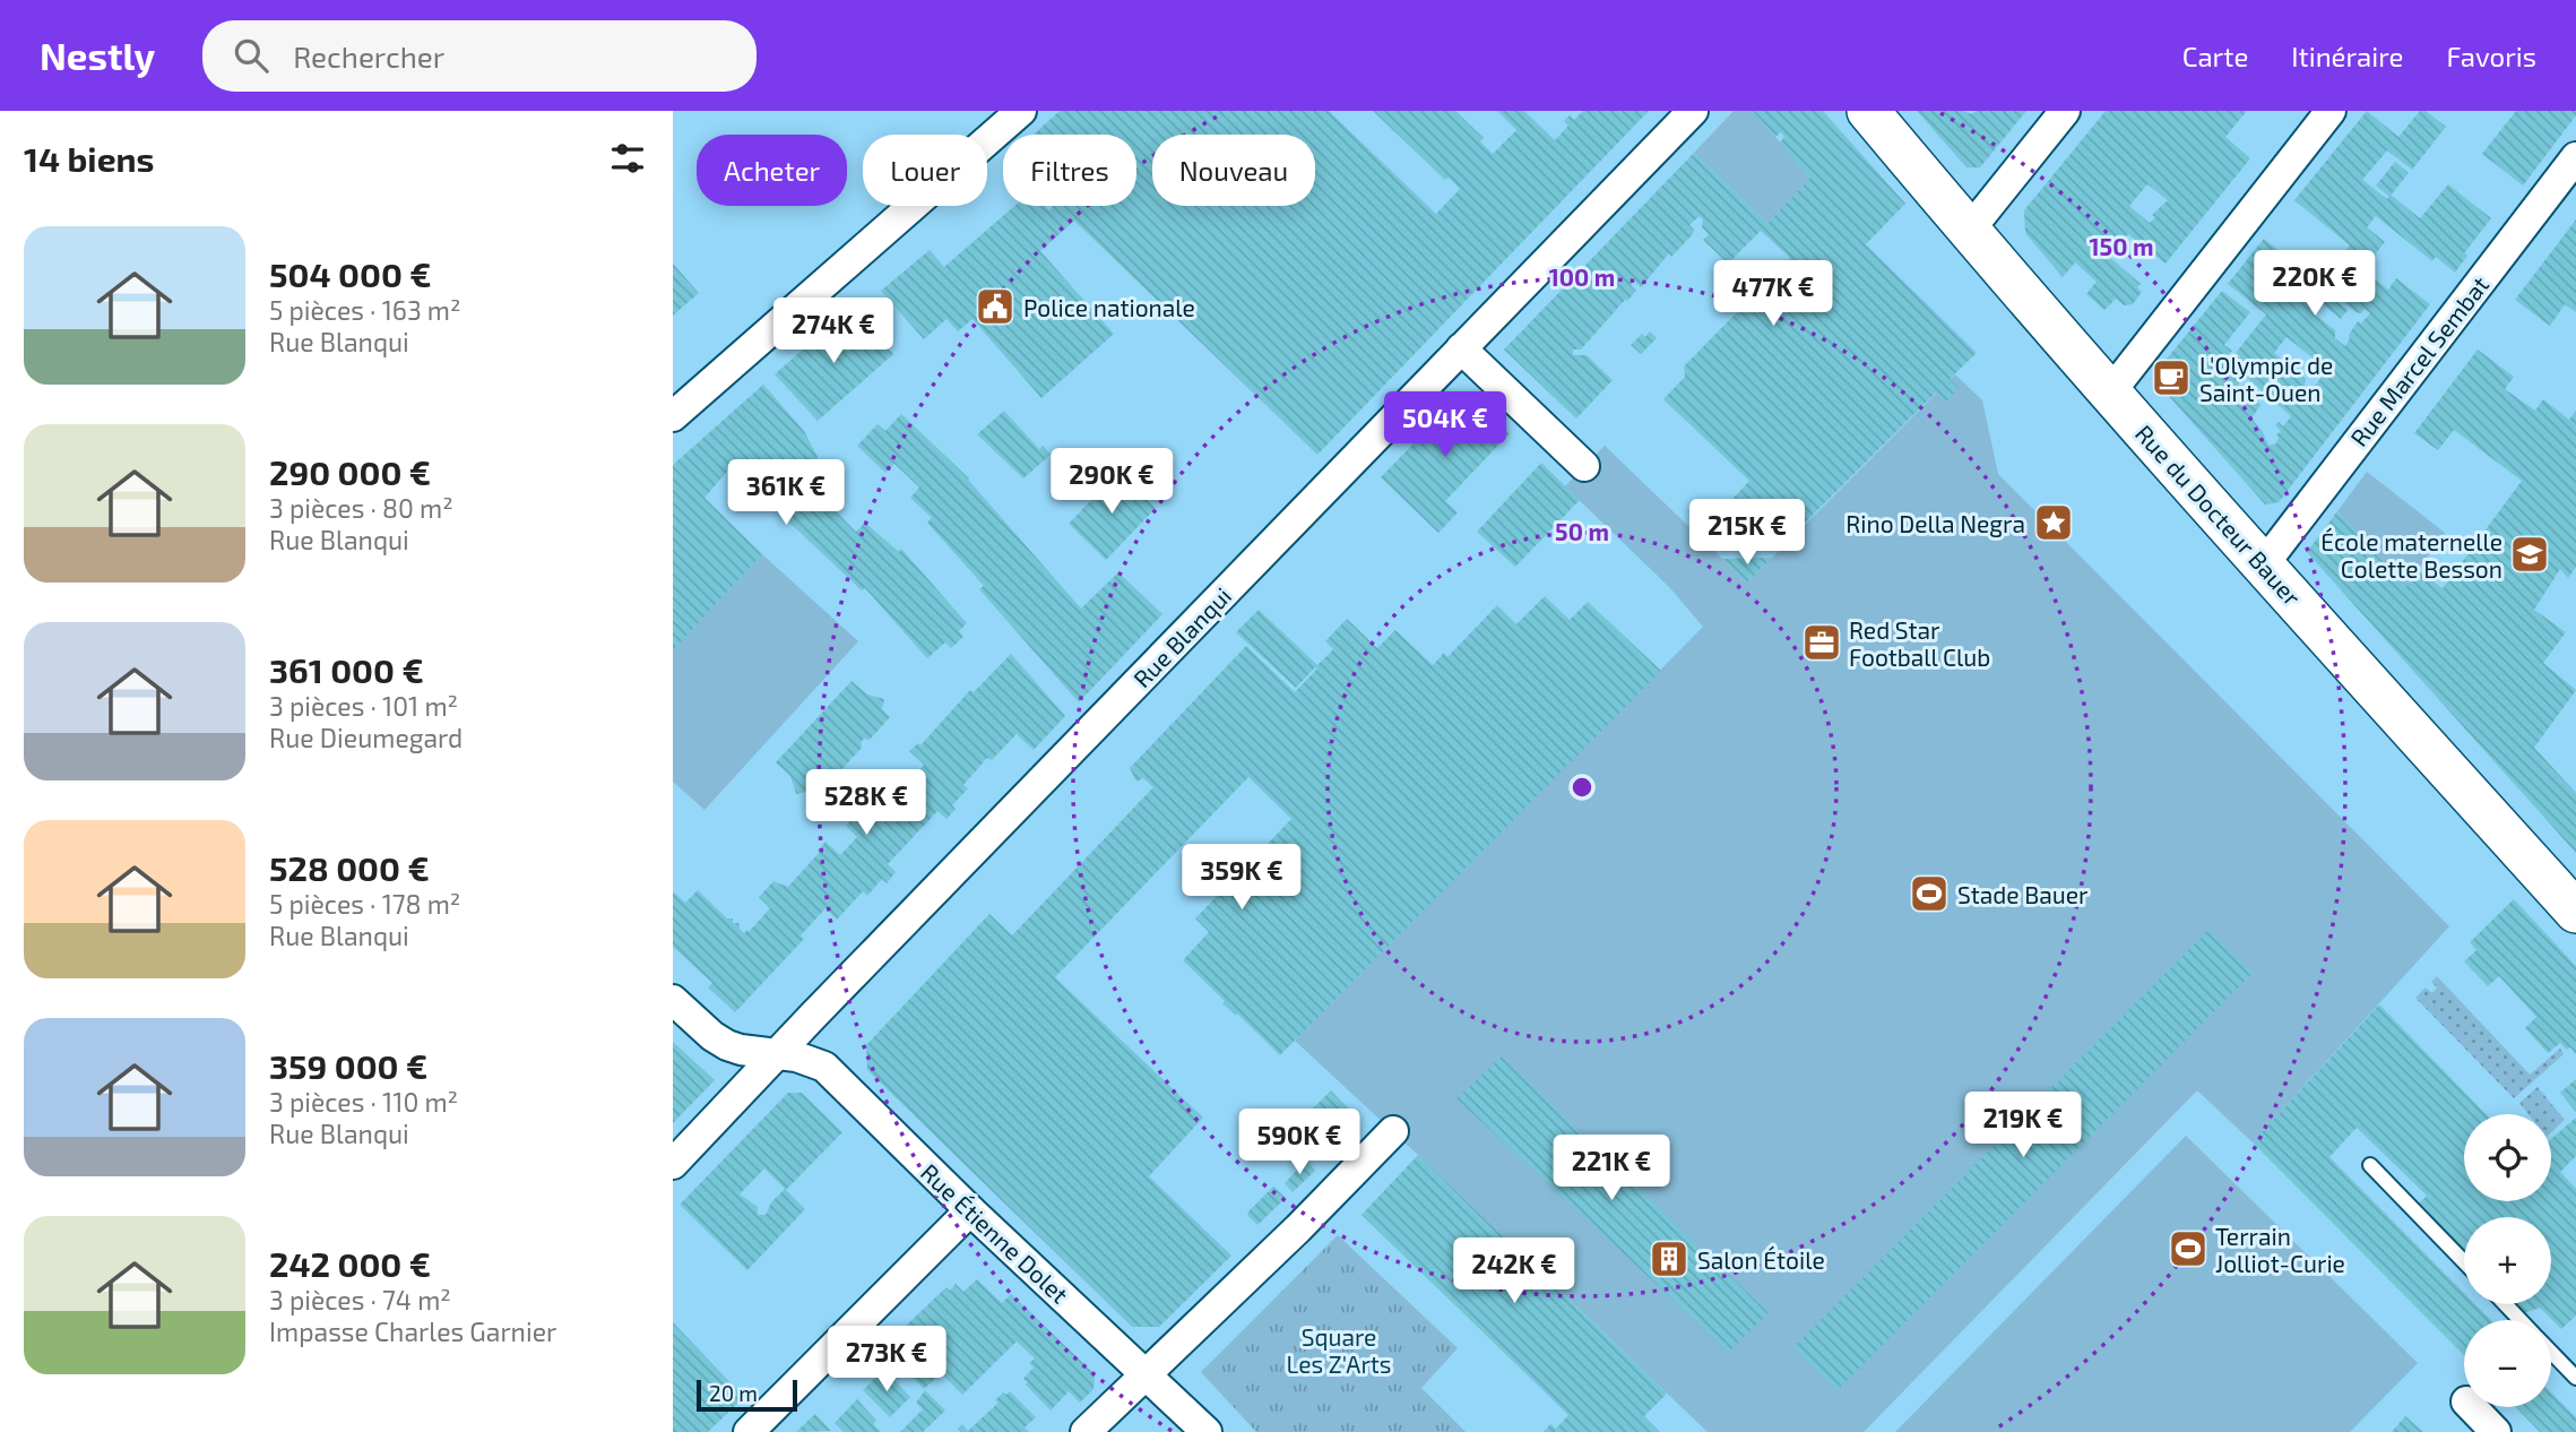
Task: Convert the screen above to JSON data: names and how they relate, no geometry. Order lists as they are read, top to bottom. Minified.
{"streets":{"main road":["Rue du Docteur Bauer"],"street":["Rue Marcel Sembat","Rue Blanqui","Rue Étienne Dolet"]},"crossings":[["Rue Marcel Sembat","Rue du Docteur Bauer"],["Rue Blanqui","Rue Étienne Dolet"]],"parks":["Square Les Z'Arts"],"places":{"public building":["Police nationale"],"cafe":["L'Olympic de Saint-Ouen"],"place":["Rino Della Negra"],"school or university":["École maternelle Colette Besson"],"office":["Red Star Football Club"],"sports":["Stade Bauer","Terrain Jolliot-Curie"],"building":["Salon Étoile"]},"scale_bar":"20 m","page":{"header":"Nestly","search":"Rechercher","nav":["Carte","Itinéraire","Favoris"],"heading":"14 biens","chip":["Acheter","Louer","Filtres","Nouveau"],"list":[{"name":"504 000 €","note":"5 pièces · 163 m² · Rue Blanqui"},{"name":"290 000 €","note":"3 pièces · 80 m² · Rue Blanqui"},{"name":"361 000 €","note":"3 pièces · 101 m² · Rue Dieumegard"},{"name":"528 000 €","note":"5 pièces · 178 m² · Rue Blanqui"},{"name":"359 000 €","note":"3 pièces · 110 m² · Rue Blanqui"},{"name":"242 000 €","note":"3 pièces · 74 m² · Impasse Charles Garnier"}],"price":["220K €","477K €","274K €","504K €","290K €","361K €","215K €","528K €","359K €","219K €","590K €","221K €","242K €","273K €"],"map_buttons":["+","−"],"scale":"20 m"},"rings":["150 m","100 m","50 m"]}
